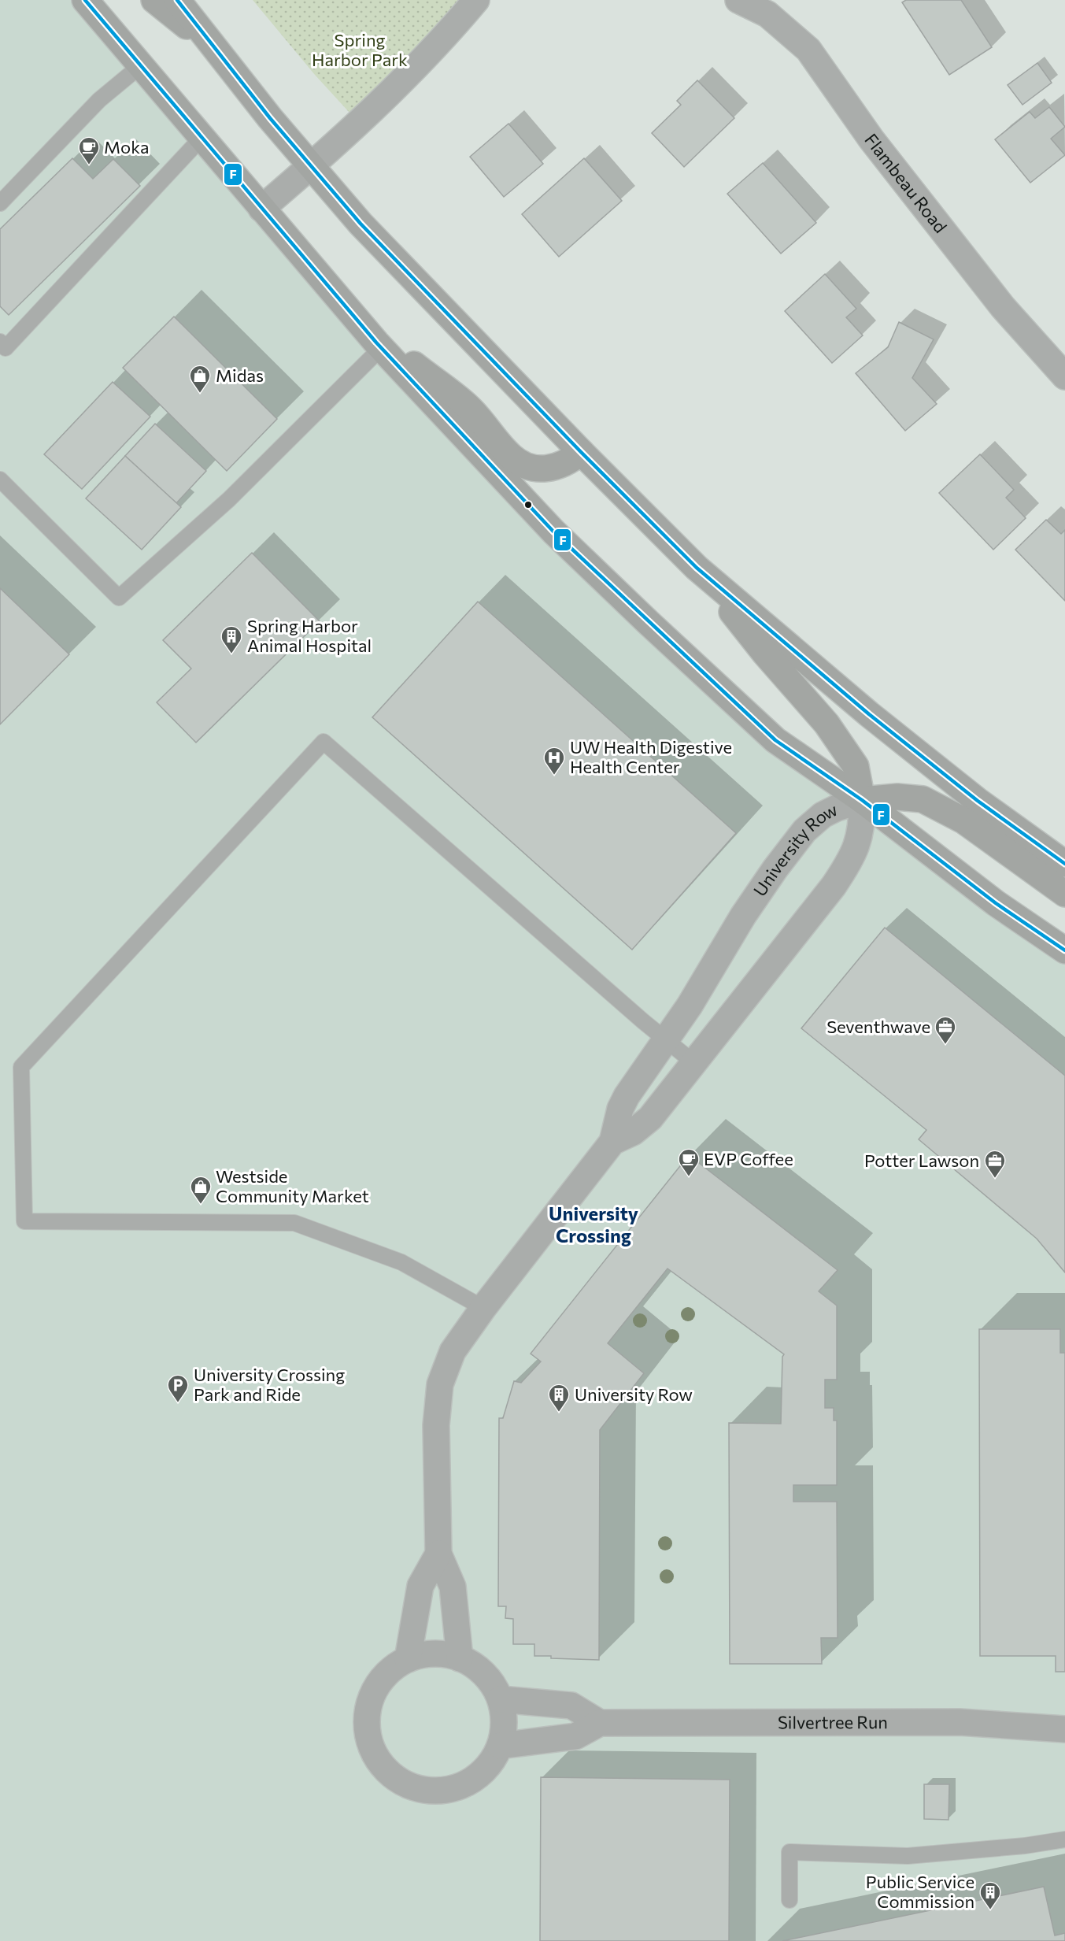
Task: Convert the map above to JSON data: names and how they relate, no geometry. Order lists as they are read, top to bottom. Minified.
{"streets":{"street":["Flambeau Road","University Row","Silvertree Run"]},"crossings":[["University Row","Silvertree Run"]],"districts":["University Crossing"],"parks":["Spring Harbor Park"],"places":{"cafe":["Moka","EVP Coffee"],"shop":["Midas","Westside Community Market"],"building":["Spring Harbor Animal Hospital","University Row","Public Service Commission"],"hospital":["UW Health Digestive Health Center"],"office":["Seventhwave","Potter Lawson"],"parking":["University Crossing Park and Ride"]},"lines":["transit line F"]}
